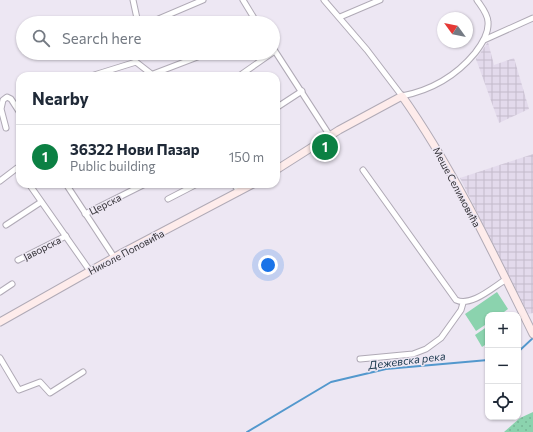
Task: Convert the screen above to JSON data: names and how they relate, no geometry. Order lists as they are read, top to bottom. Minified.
{"streets":{"main road":["Меше Селимовића","Николе Поповића"],"street":["Церска","Јаворска"]},"crossings":[["Церска","Николе Поповића"],["Јаворска","Николе Поповића"]],"water":["Дежевска река"],"north":"top left","page":{"search":"Search here","heading":"Nearby","list":[{"mark":"1","name":"36322 Нови Пазар","note":"Public building","value":"150 m"}],"pins":"1","map_buttons":["+","−"]}}
